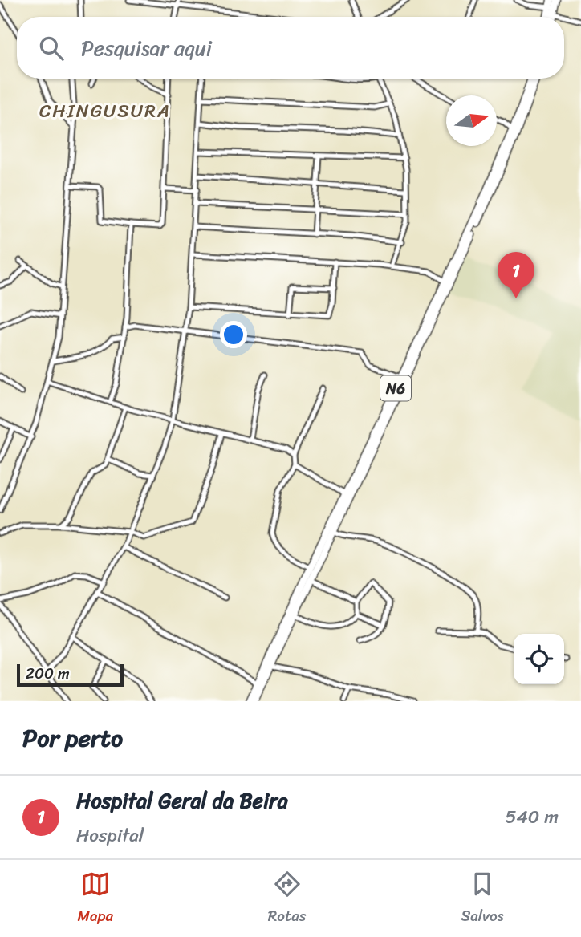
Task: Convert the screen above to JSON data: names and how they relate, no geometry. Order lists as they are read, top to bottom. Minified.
{"streets":{"highway":["N6"]},"districts":["CHINGUSURA"],"scale_bar":"200 m","north":"right","page":{"search":"Pesquisar aqui","pins":"1","scale":"200 m","heading":"Por perto","list":[{"mark":"1","name":"Hospital Geral da Beira","note":"Hospital","value":"540 m"}],"nav":["Mapa","Rotas","Salvos"]}}
